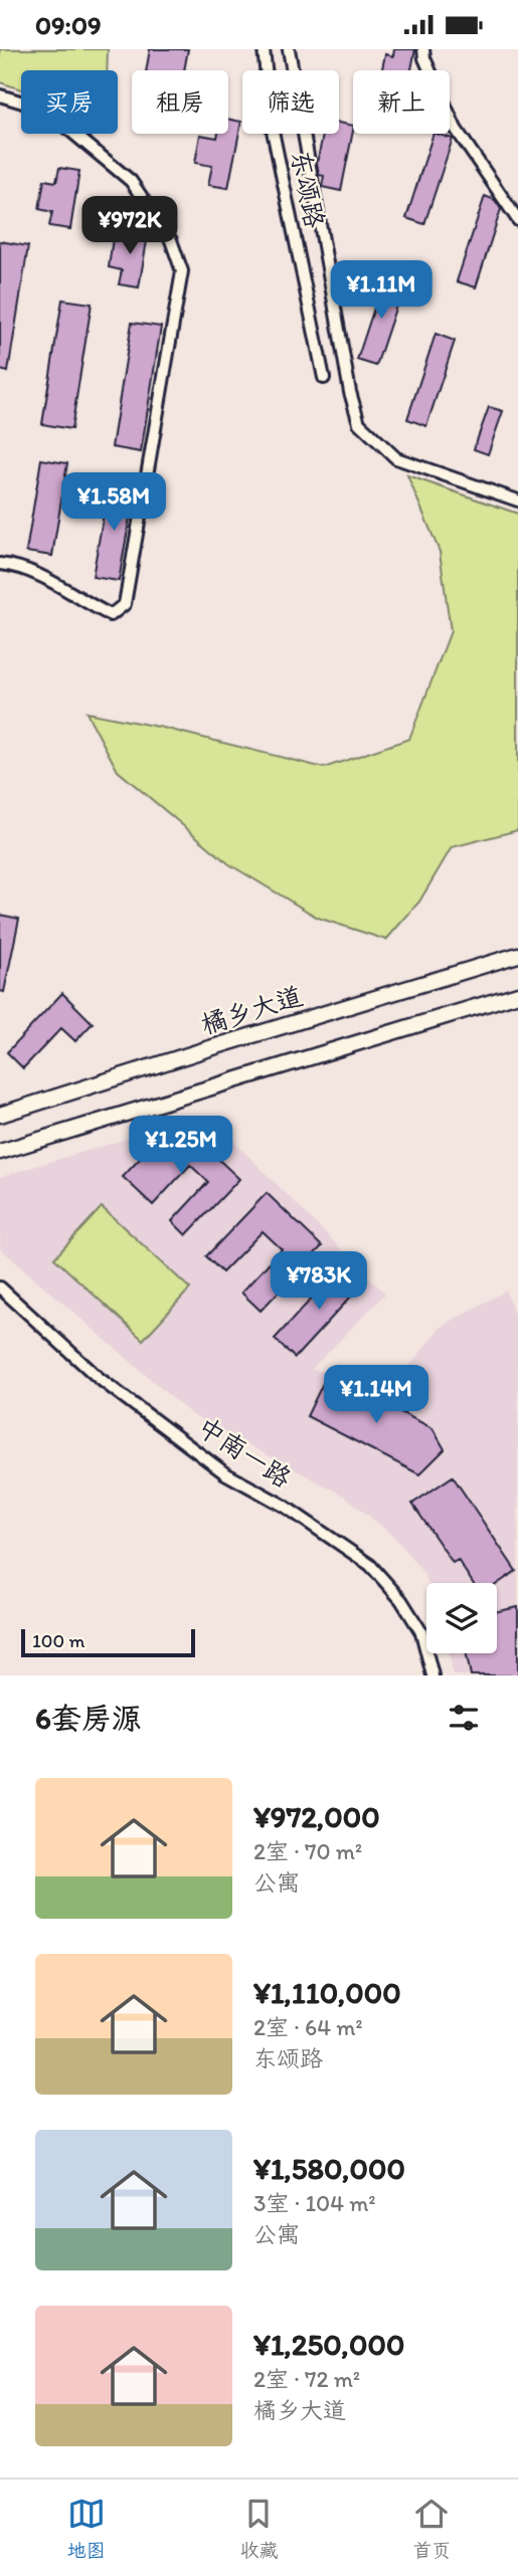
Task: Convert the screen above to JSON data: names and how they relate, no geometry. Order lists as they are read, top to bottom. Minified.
{"streets":{"main road":["橘乡大道"],"street":["东颂路","中南一路"]},"scale_bar":"100 m","page":{"status":"09:09","chip":["买房","租房","筛选","新上"],"price":["¥972K","¥1.11M","¥1.58M","¥1.25M","¥783K","¥1.14M"],"scale":"100 m","heading":"6套房源","list":[{"name":"¥972,000","note":"2室 · 70 m² · 公寓"},{"name":"¥1,110,000","note":"2室 · 64 m² · 东颂路"},{"name":"¥1,580,000","note":"3室 · 104 m² · 公寓"},{"name":"¥1,250,000","note":"2室 · 72 m² · 橘乡大道"}],"tabs":["地图","收藏","首页"]}}
